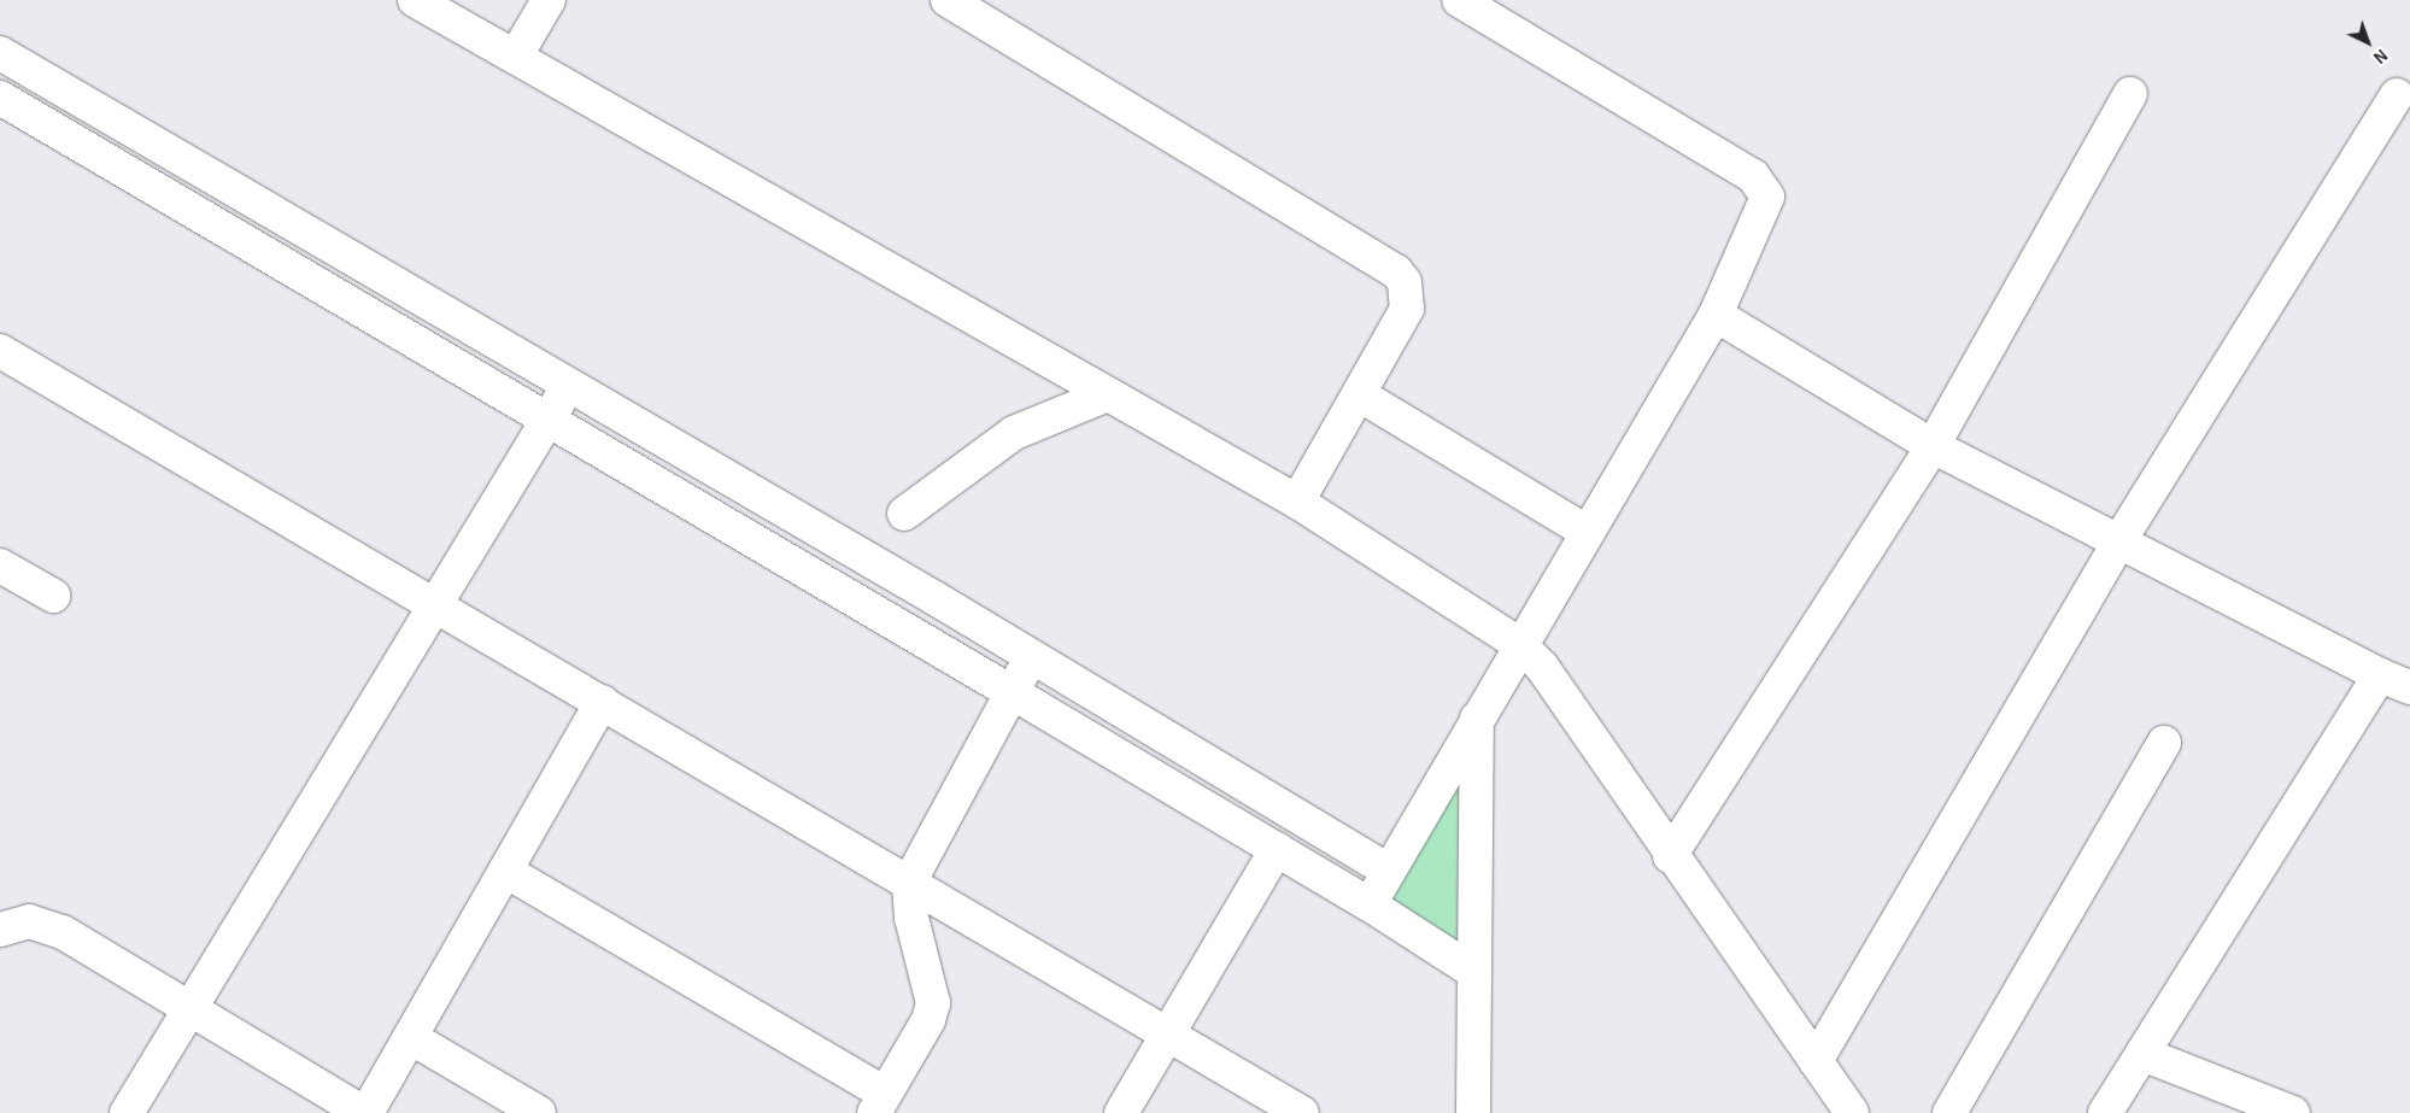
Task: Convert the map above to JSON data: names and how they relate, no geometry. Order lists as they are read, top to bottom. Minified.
{"north":"bottom right"}
